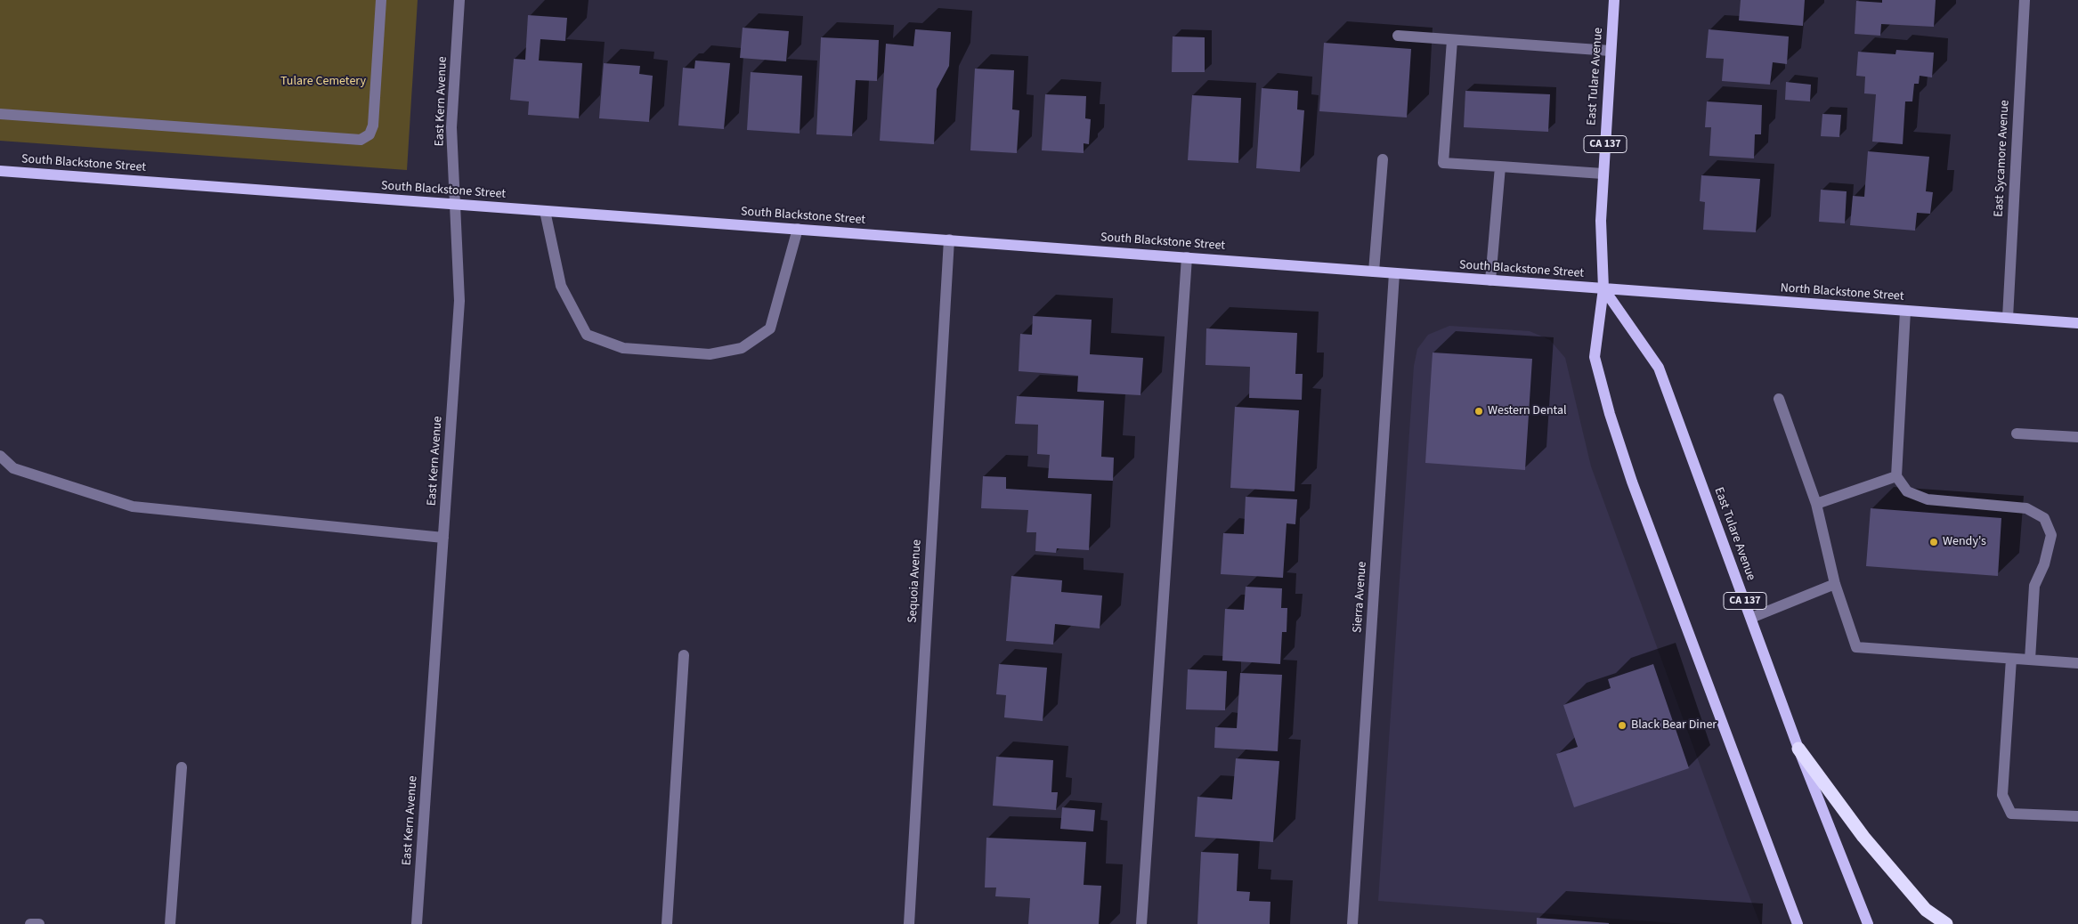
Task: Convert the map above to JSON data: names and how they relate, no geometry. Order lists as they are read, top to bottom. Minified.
{"streets":{"main road":["East Tulare Avenue","CA 137","South Blackstone Street","North Blackstone Street"],"street":["East Kern Avenue","East Sycamore Avenue","Sequoia Avenue","Sierra Avenue"]},"crossings":[["East Tulare Avenue","South Blackstone Street"],["East Tulare Avenue","North Blackstone Street"],["East Kern Avenue","South Blackstone Street"],["East Sycamore Avenue","North Blackstone Street"],["South Blackstone Street","North Blackstone Street"],["South Blackstone Street","Sequoia Avenue"],["South Blackstone Street","Sierra Avenue"]],"parks":["Tulare Cemetery"],"places":["Western Dental","Wendy's","Black Bear Diner"]}
